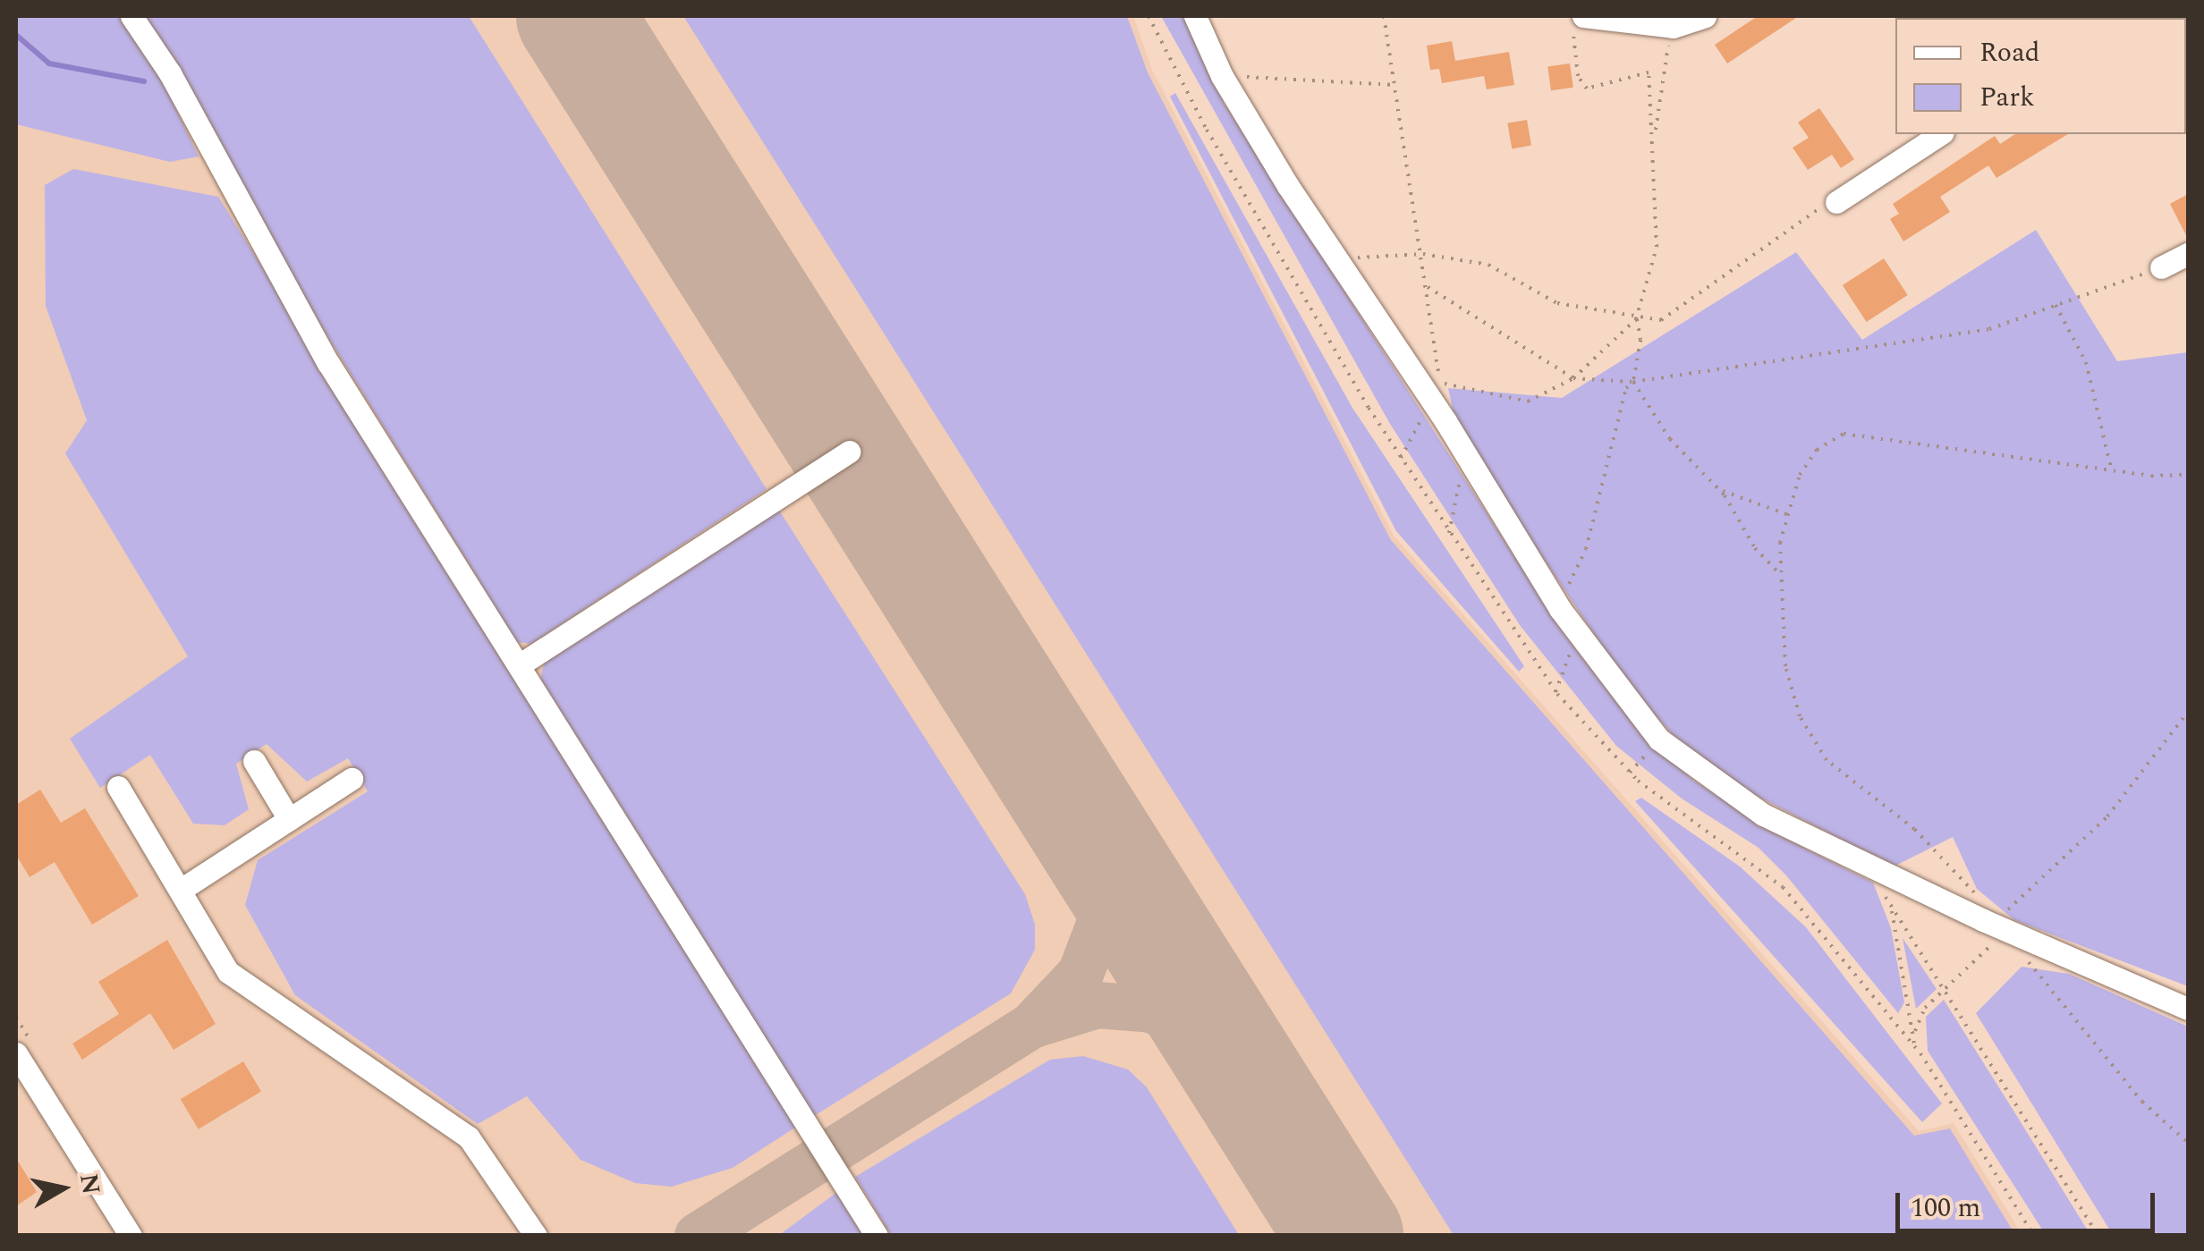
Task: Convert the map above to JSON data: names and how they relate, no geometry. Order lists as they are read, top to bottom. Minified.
{"legend":["Road","Park"],"scale_bar":"100 m","north":"right"}
